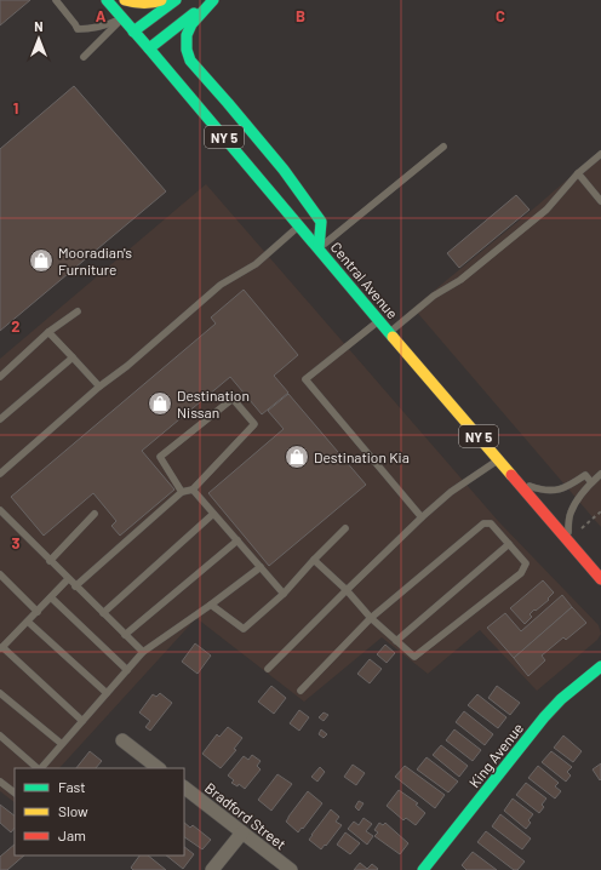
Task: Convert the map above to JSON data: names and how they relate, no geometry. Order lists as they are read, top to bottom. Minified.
{"streets":{"main road":["NY 5","Central Avenue","King Avenue"],"street":["Bradford Street"]},"places":{"shop":["Mooradian's Furniture","Destination Nissan","Destination Kia"]},"legend":["Fast","Slow","Jam"],"north":"top","grid":{"columns":["A","B","C"],"rows":["1","2","3"]}}
